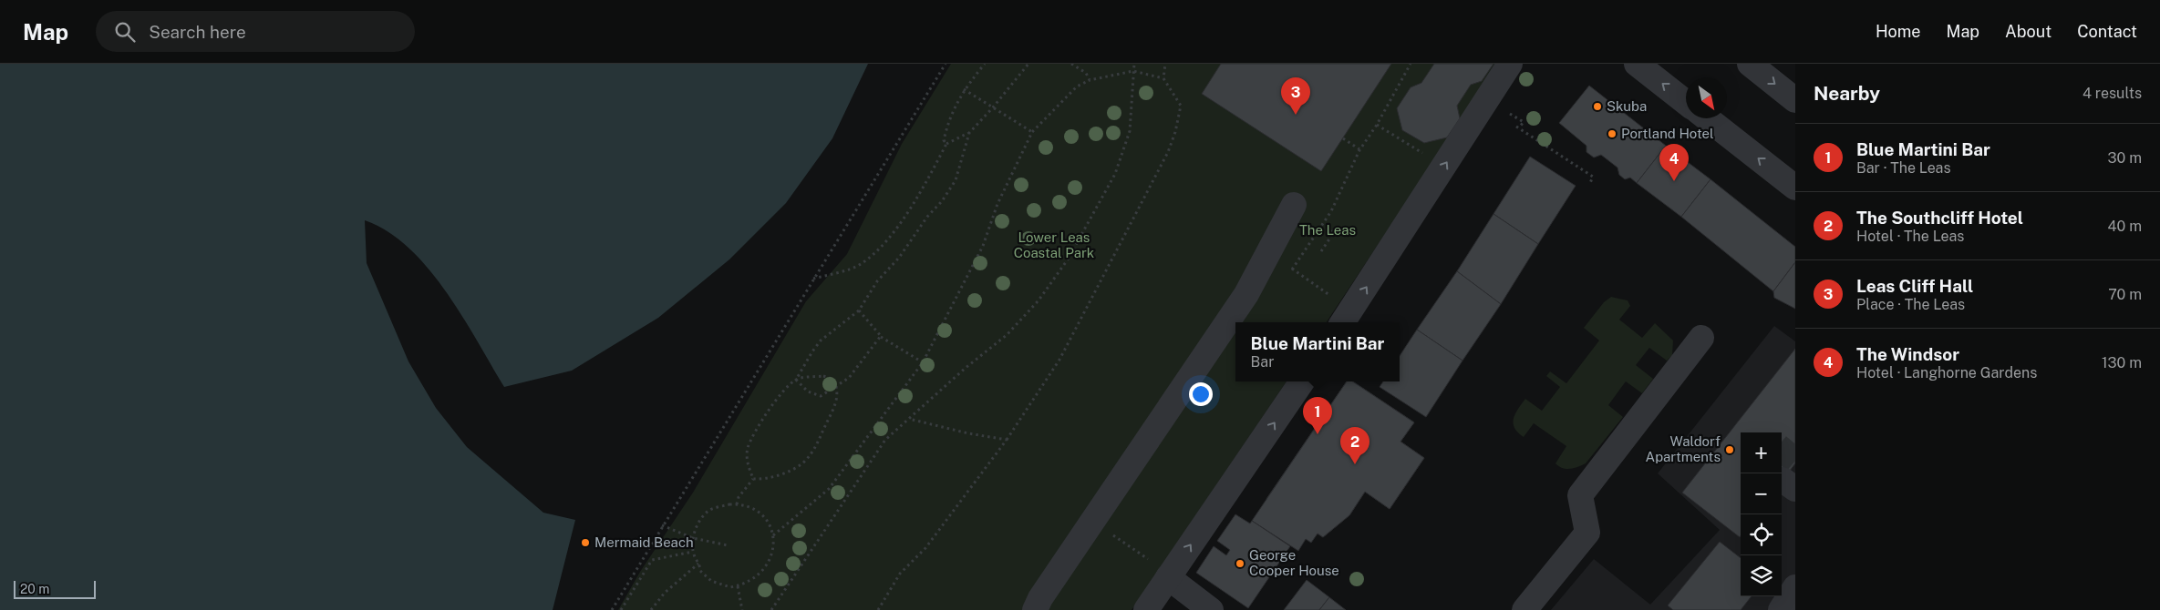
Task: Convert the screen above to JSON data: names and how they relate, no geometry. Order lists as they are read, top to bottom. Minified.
{"parks":["The Leas","Lower Leas Coastal Park"],"places":["Skuba","Portland Hotel","Waldorf Apartments","Mermaid Beach","George Cooper House"],"scale_bar":"20 m","north":"bottom right","page":{"header":"Map","search":"Search here","nav":["Home","Map","About","Contact"],"heading":["Nearby","4 results"],"pins":["3","4","1","2"],"list":[{"mark":"1","name":"Blue Martini Bar","note":"Bar · The Leas","value":"30 m"},{"mark":"2","name":"The Southcliff Hotel","note":"Hotel · The Leas","value":"40 m"},{"mark":"3","name":"Leas Cliff Hall","note":"Place · The Leas","value":"70 m"},{"mark":"4","name":"The Windsor","note":"Hotel · Langhorne Gardens","value":"130 m"}],"popup":["Blue Martini Bar","Bar"],"map_buttons":["+","−"],"scale":"20 m"}}
